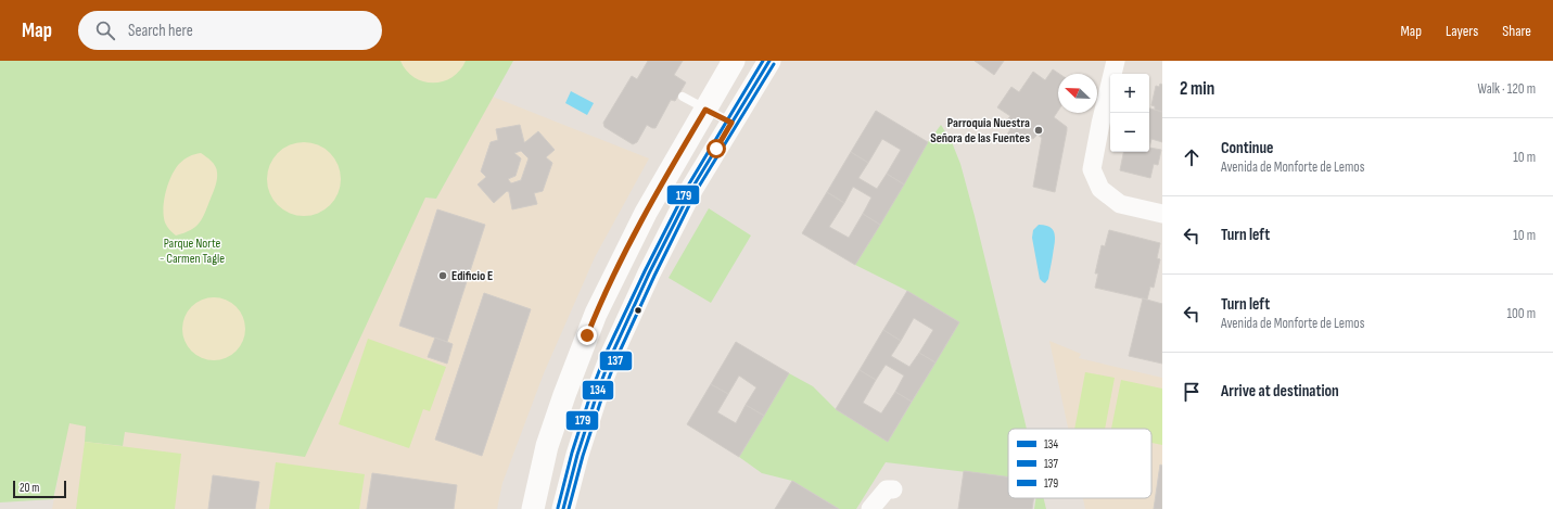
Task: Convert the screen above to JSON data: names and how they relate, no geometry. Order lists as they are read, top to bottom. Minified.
{"parks":["Parque Norte - Carmen Tagle"],"places":["Parroquia Nuestra Señora de las Fuentes","Edificio E"],"lines":["transit line 134","transit line 179","transit line 137"],"legend":["134","137","179"],"scale_bar":"20 m","north":"top left","page":{"header":"Map","search":"Search here","nav":["Map","Layers","Share"],"heading":["2 min","Walk · 120 m"],"map_buttons":["+","−"],"list":[["Continue","Avenida de Monforte de Lemos","10 m"],["Turn left","10 m"],["Turn left","Avenida de Monforte de Lemos","100 m"],"Arrive at destination"],"scale":"20 m"}}
